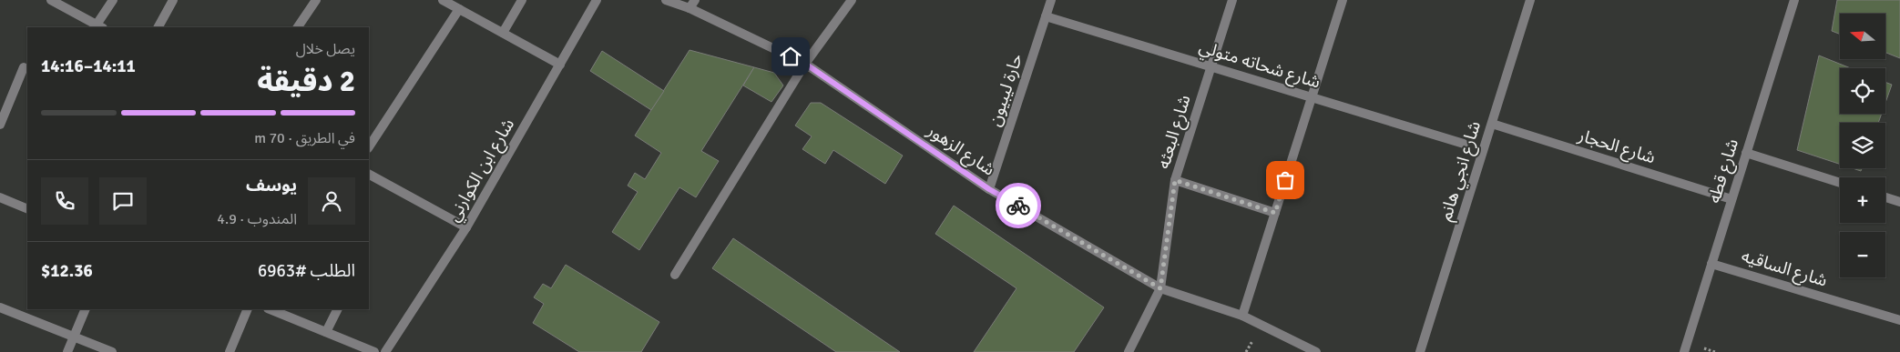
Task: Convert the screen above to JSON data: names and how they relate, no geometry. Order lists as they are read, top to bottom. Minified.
{"streets":{"street":["شارع شحاته متولي","حارة ليبيون","شارع البعثه","شارع الحجار","شارع الزهور","شارع ابن الكوارني","شارع انجي هانم","شارع قطه","شارع الساقيه"]},"crossings":[["شارع شحاته متولي","حارة ليبيون"],["شارع شحاته متولي","شارع البعثه"],["حارة ليبيون","شارع الزهور"],["شارع البعثه","شارع الزهور"],["شارع الحجار","شارع انجي هانم"],["شارع الحجار","شارع قطه"],["شارع قطه","شارع الساقيه"]],"north":"left","page":{"map_buttons":["+","−"],"heading":["2 دقيقة","يصل خلال","14:11–14:16"],"panel":["يوسف","المندوب · 4.9","الطلب #6963","$12.36"],"bar":"في الطريق · 70 m"}}
